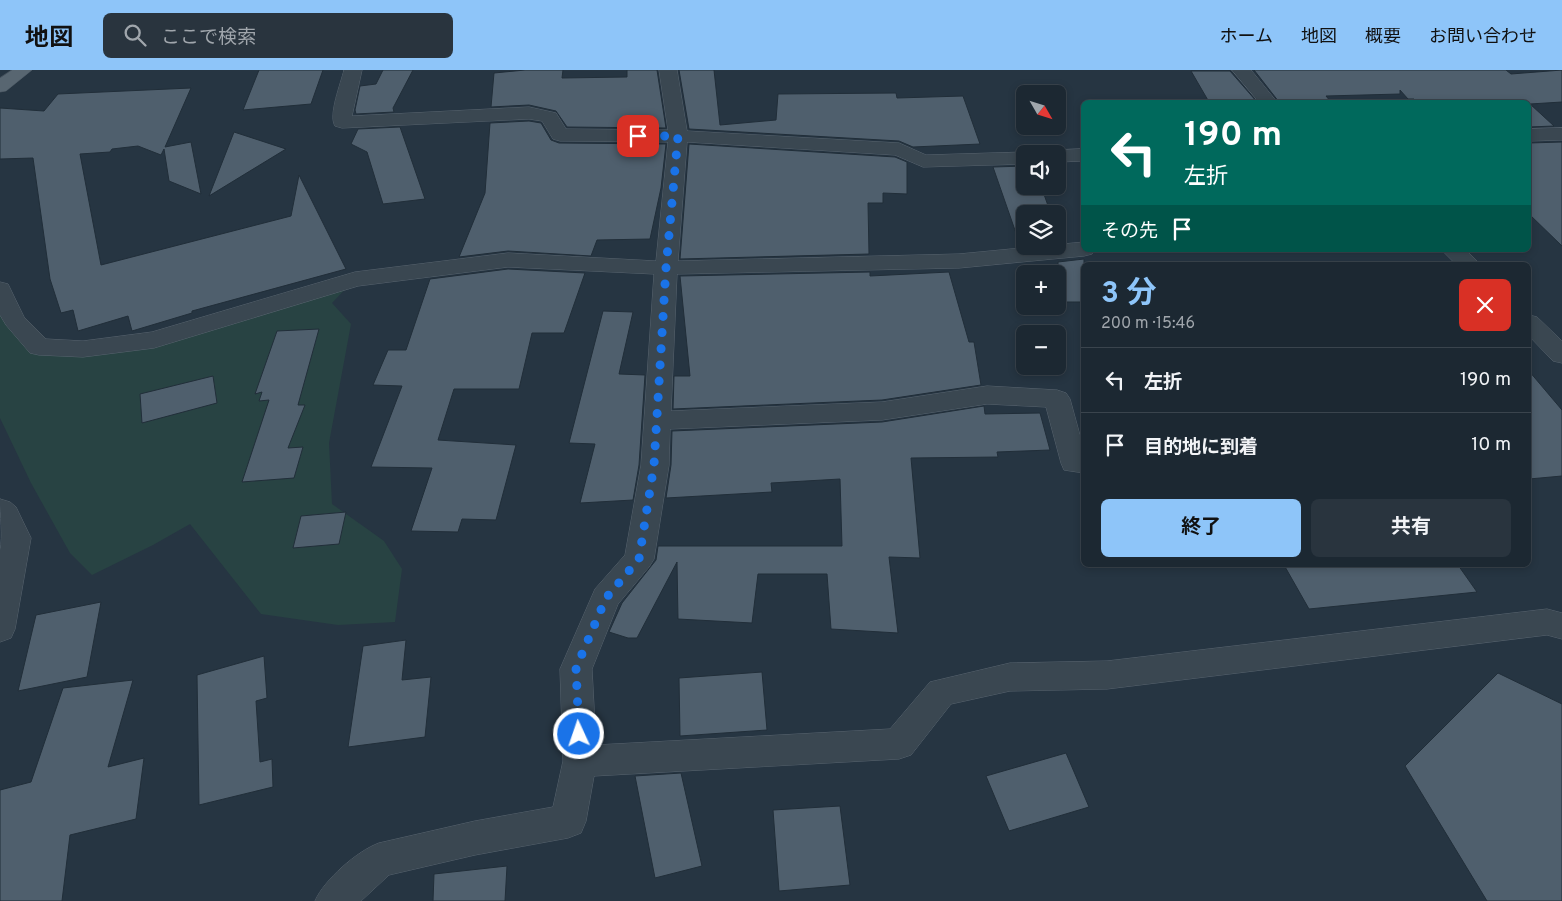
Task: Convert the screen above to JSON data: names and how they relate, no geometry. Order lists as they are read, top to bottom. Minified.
{"north":"bottom right","page":{"header":"地図","search":"ここで検索","nav":["ホーム","地図","概要","お問い合わせ"],"map_buttons":["+","−"],"turn":["190 m","左折"],"then":"その先","heading":["3 分","200 m · 15:46"],"list":[{"name":"左折","value":"190 m"},{"name":"目的地に到着","value":"10 m"}],"buttons":["終了","共有"]}}
